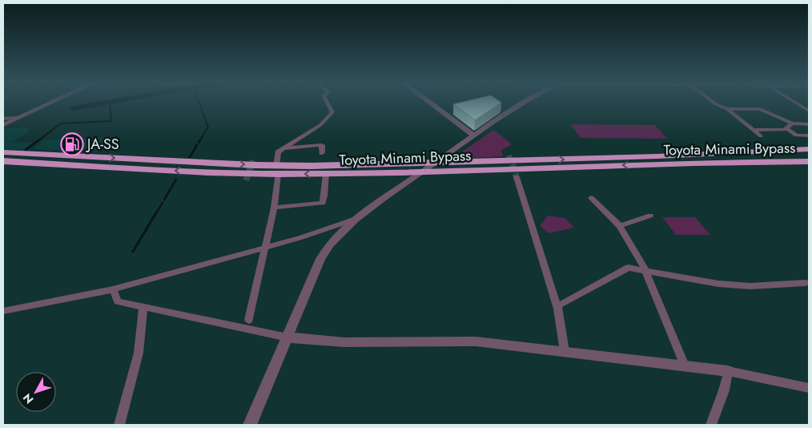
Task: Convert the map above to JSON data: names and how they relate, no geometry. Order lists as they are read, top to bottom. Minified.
{"streets":{"highway":["Toyota Minami Bypass"]},"places":{"fuel station":["JA-SS"]},"north":"bottom left"}
